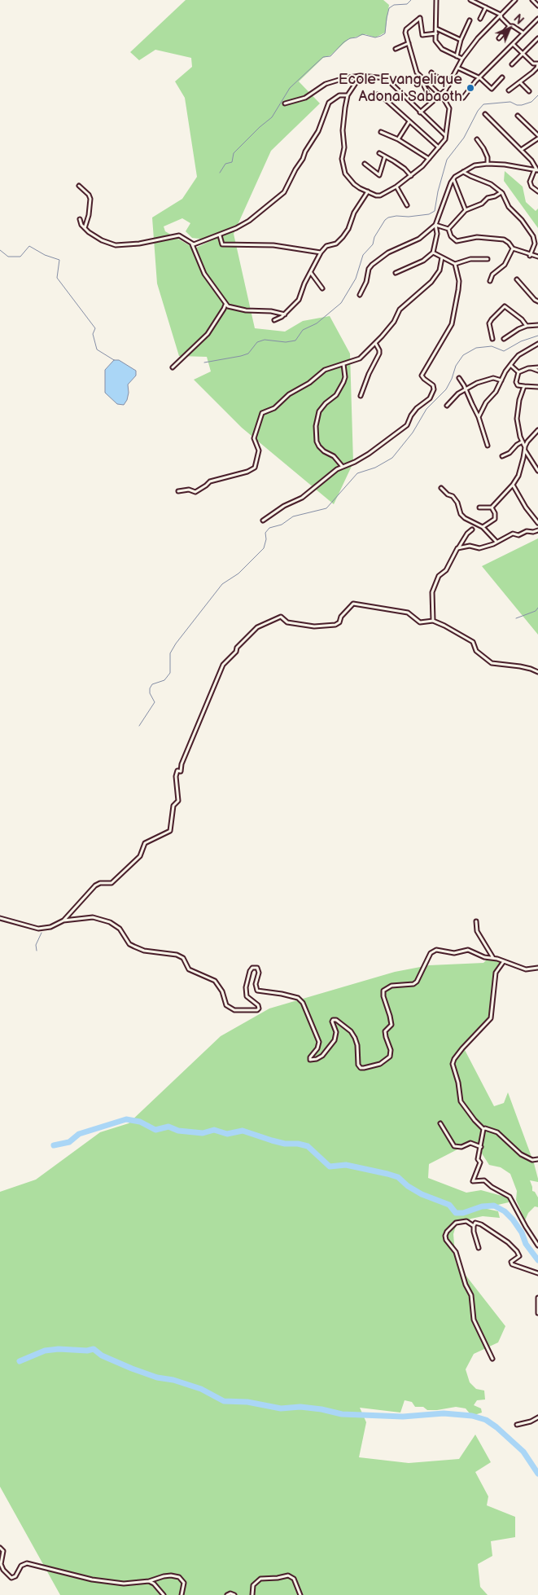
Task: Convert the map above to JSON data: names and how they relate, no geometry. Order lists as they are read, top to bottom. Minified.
{"places":["Ecole Evangelique Adonai Sabaoth"],"north":"top right"}
